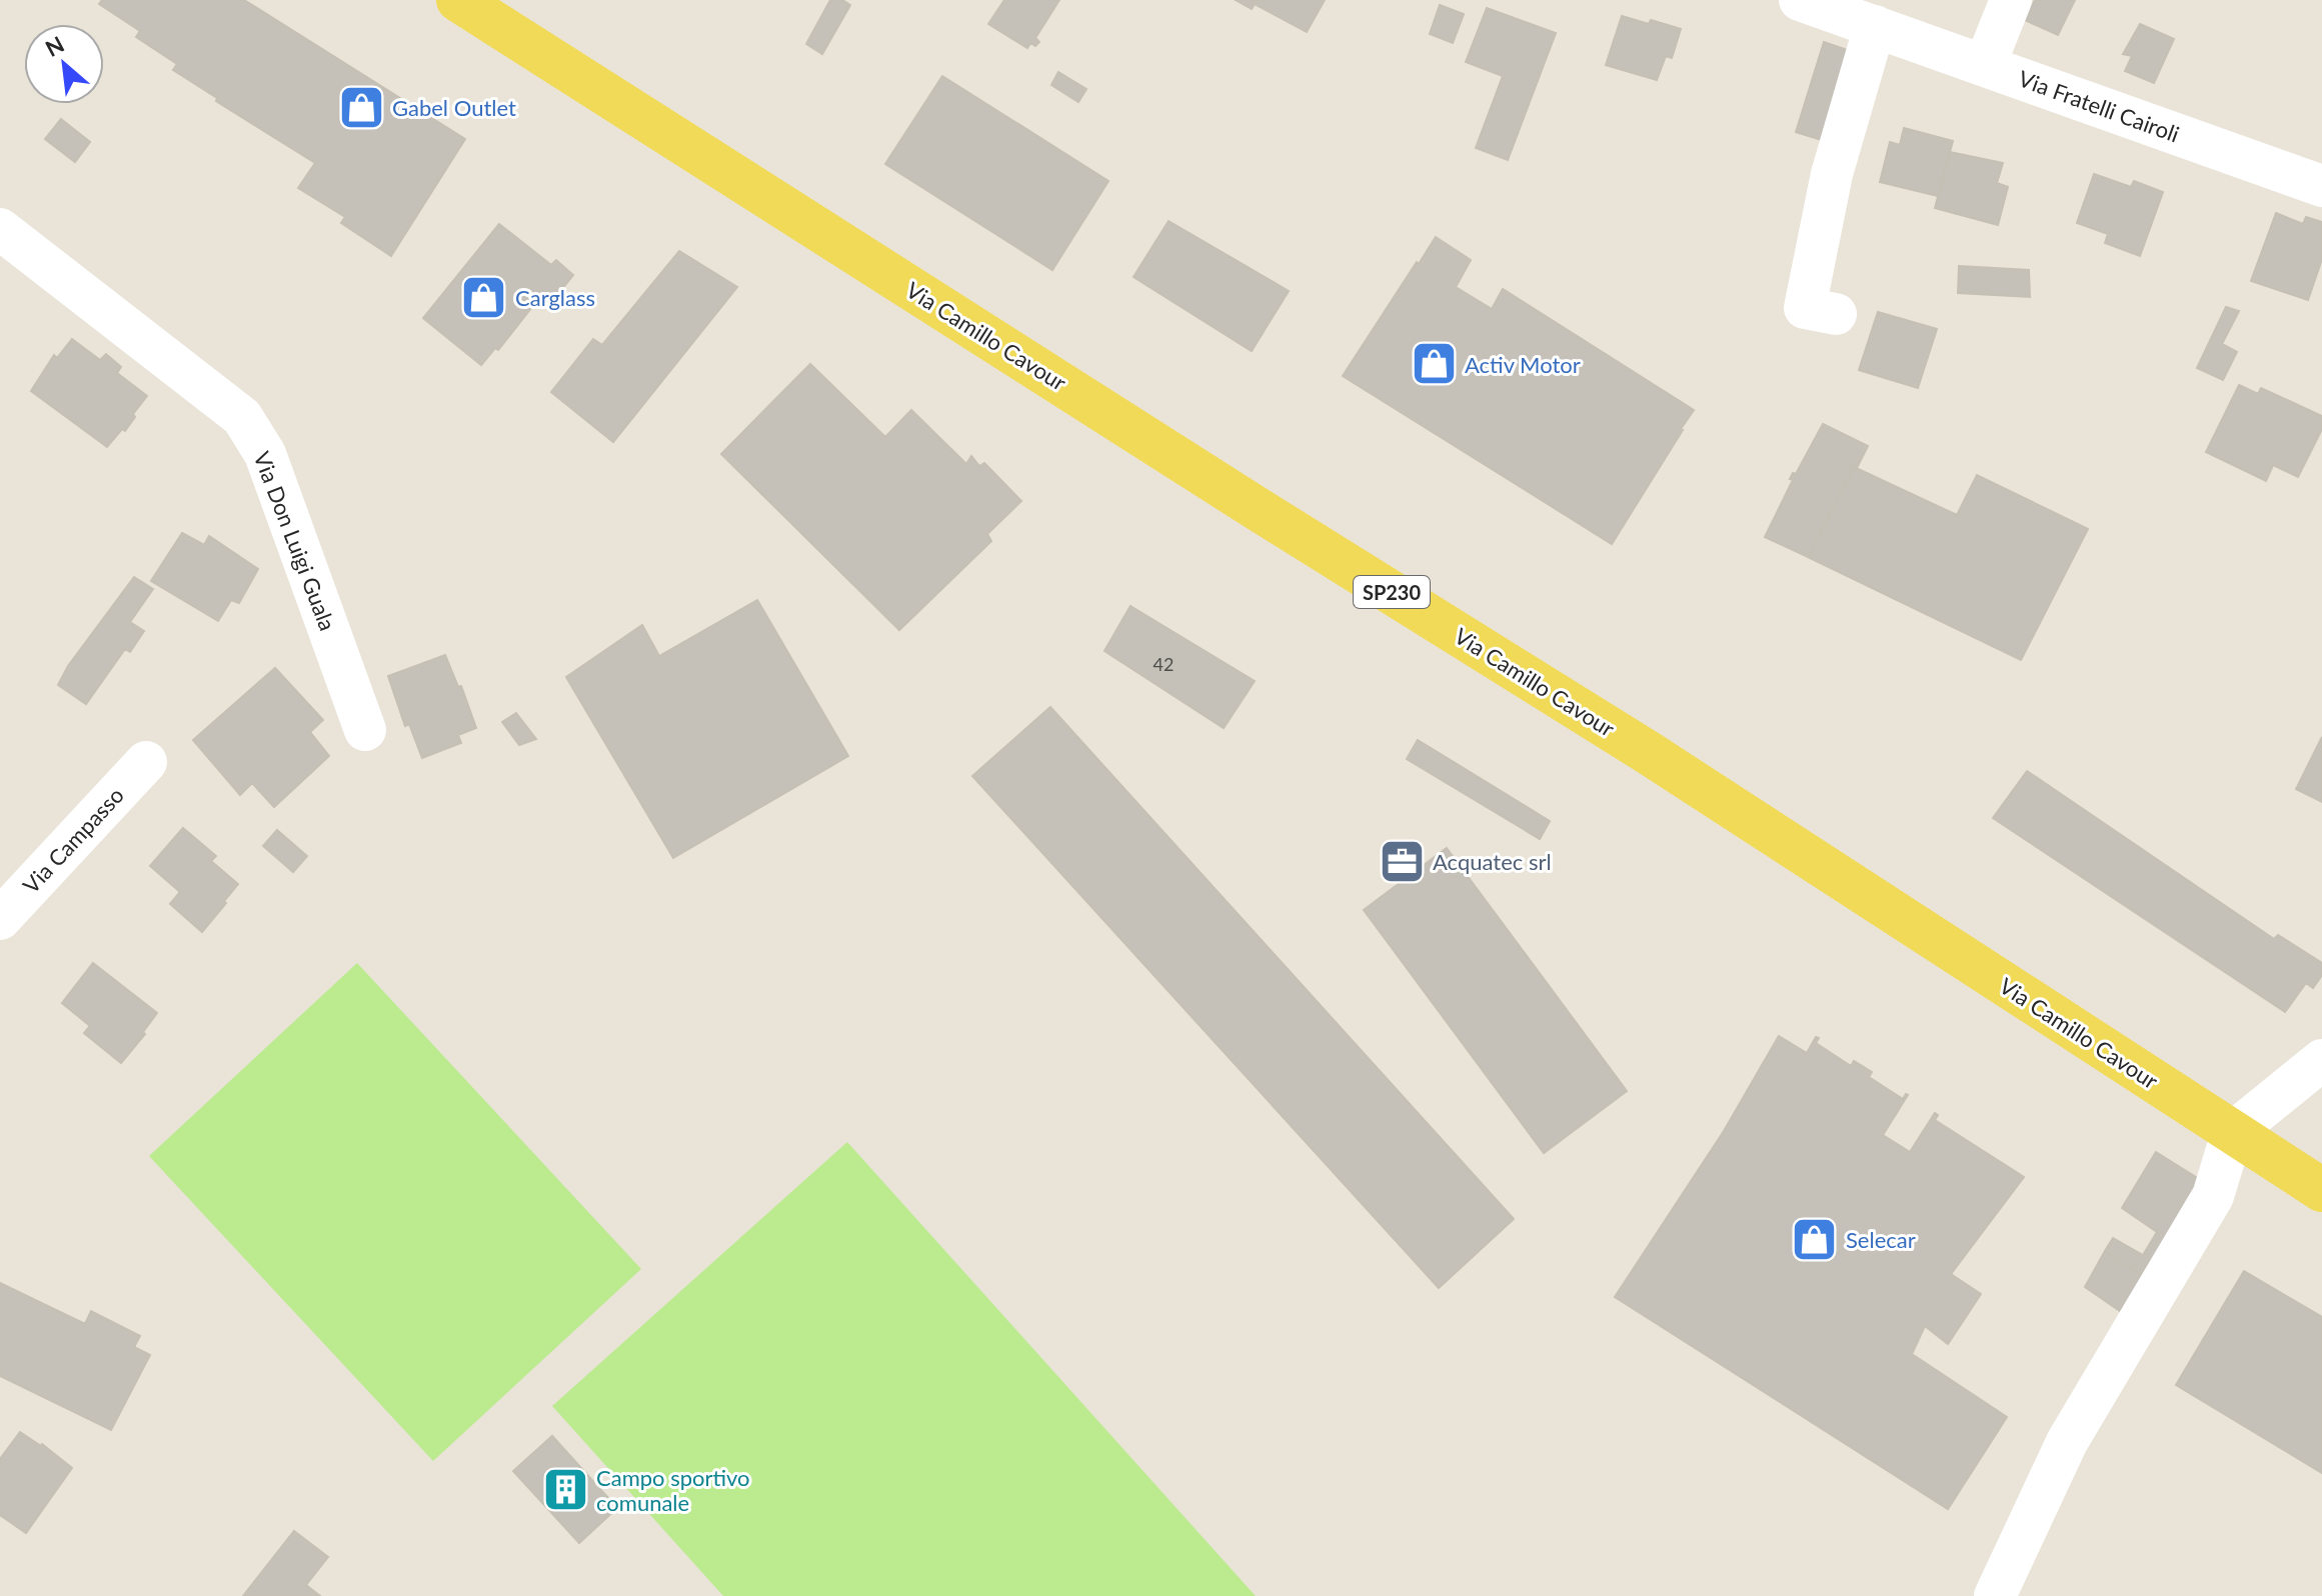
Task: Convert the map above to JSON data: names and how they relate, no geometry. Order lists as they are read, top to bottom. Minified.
{"streets":{"main road":["Via Camillo Cavour","SP230"],"street":["Via Fratelli Cairoli","Via Don Luigi Guala","Via Campasso"]},"places":{"shop":["Gabel Outlet","Carglass","Activ Motor","Selecar"],"office":["Acquatec srl"],"building":["Campo sportivo comunale"]},"house_numbers":["42"],"north":"top left"}
